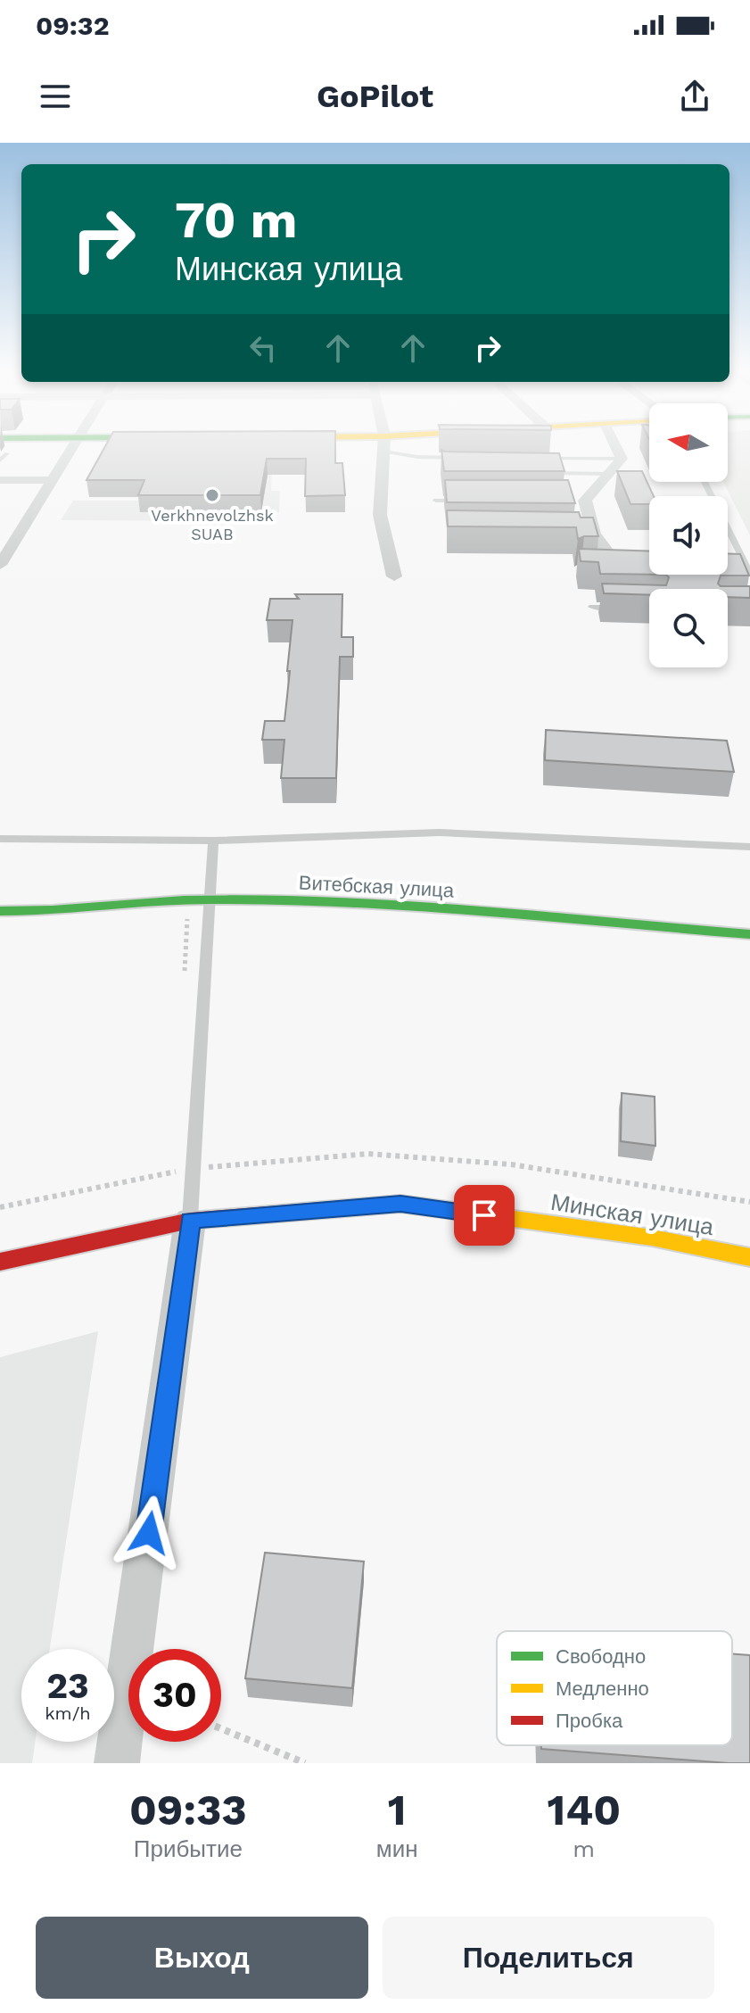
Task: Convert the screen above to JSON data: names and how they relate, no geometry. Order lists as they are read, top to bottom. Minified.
{"streets":{"street":["Витебская улица","Минская улица"]},"places":["Verkhnevolzhsk SUAB"],"legend":["Свободно","Медленно","Пробка"],"north":"left","page":{"status":"09:32","header":"GoPilot","turn":["70 m","Минская улица"],"speed":"23 km/h","limit":"30","eta":["09:33","Прибытие","1","мин","140","m"],"buttons":["Выход","Поделиться"]}}
